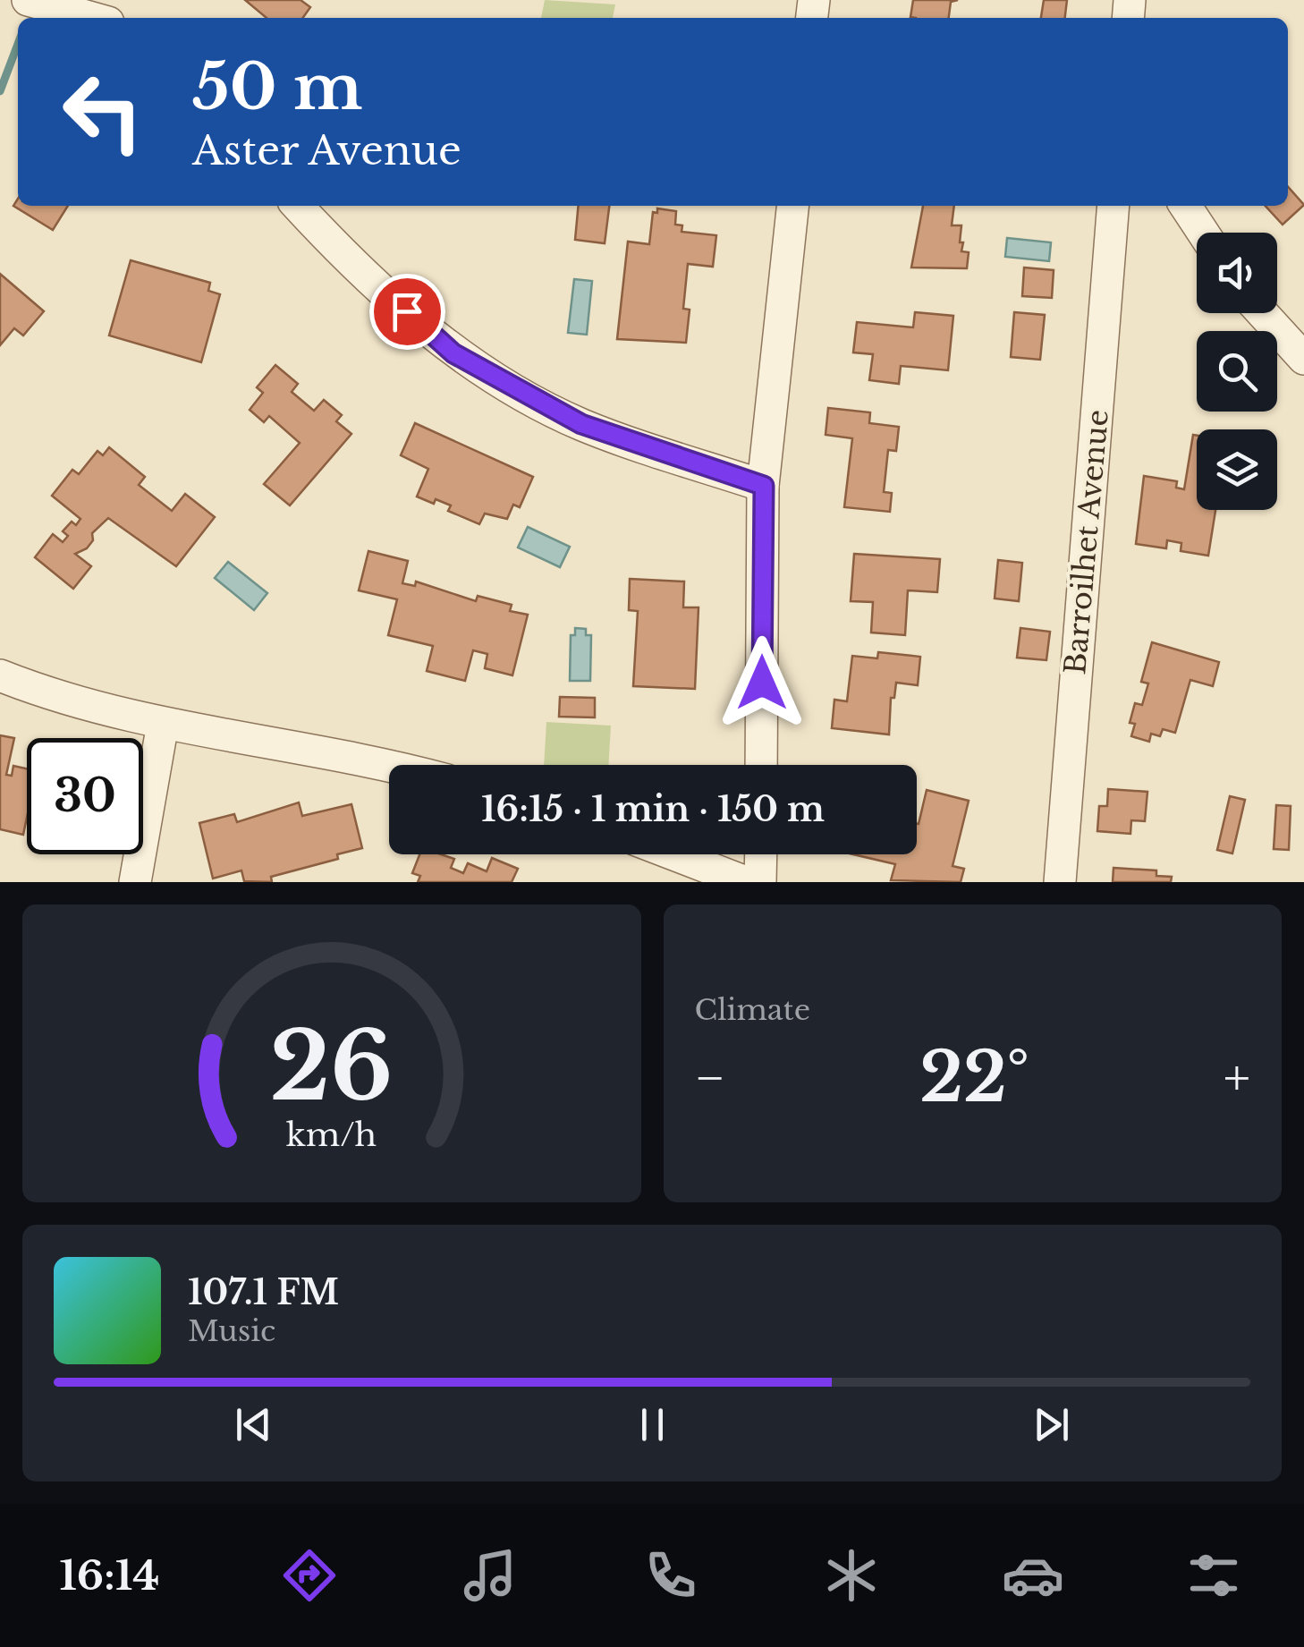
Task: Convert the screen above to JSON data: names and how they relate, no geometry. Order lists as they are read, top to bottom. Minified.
{"streets":{"street":["Barroilhet Avenue"]},"page":{"turn":["50 m","Aster Avenue"],"limit":"30","trip":"16:15 · 1 min · 150 m","tile":"Climate","heat":["−","22°","+"],"song":["107.1 FM","Music"],"tabs":"16:14","gauge":["26","km/h"]}}
